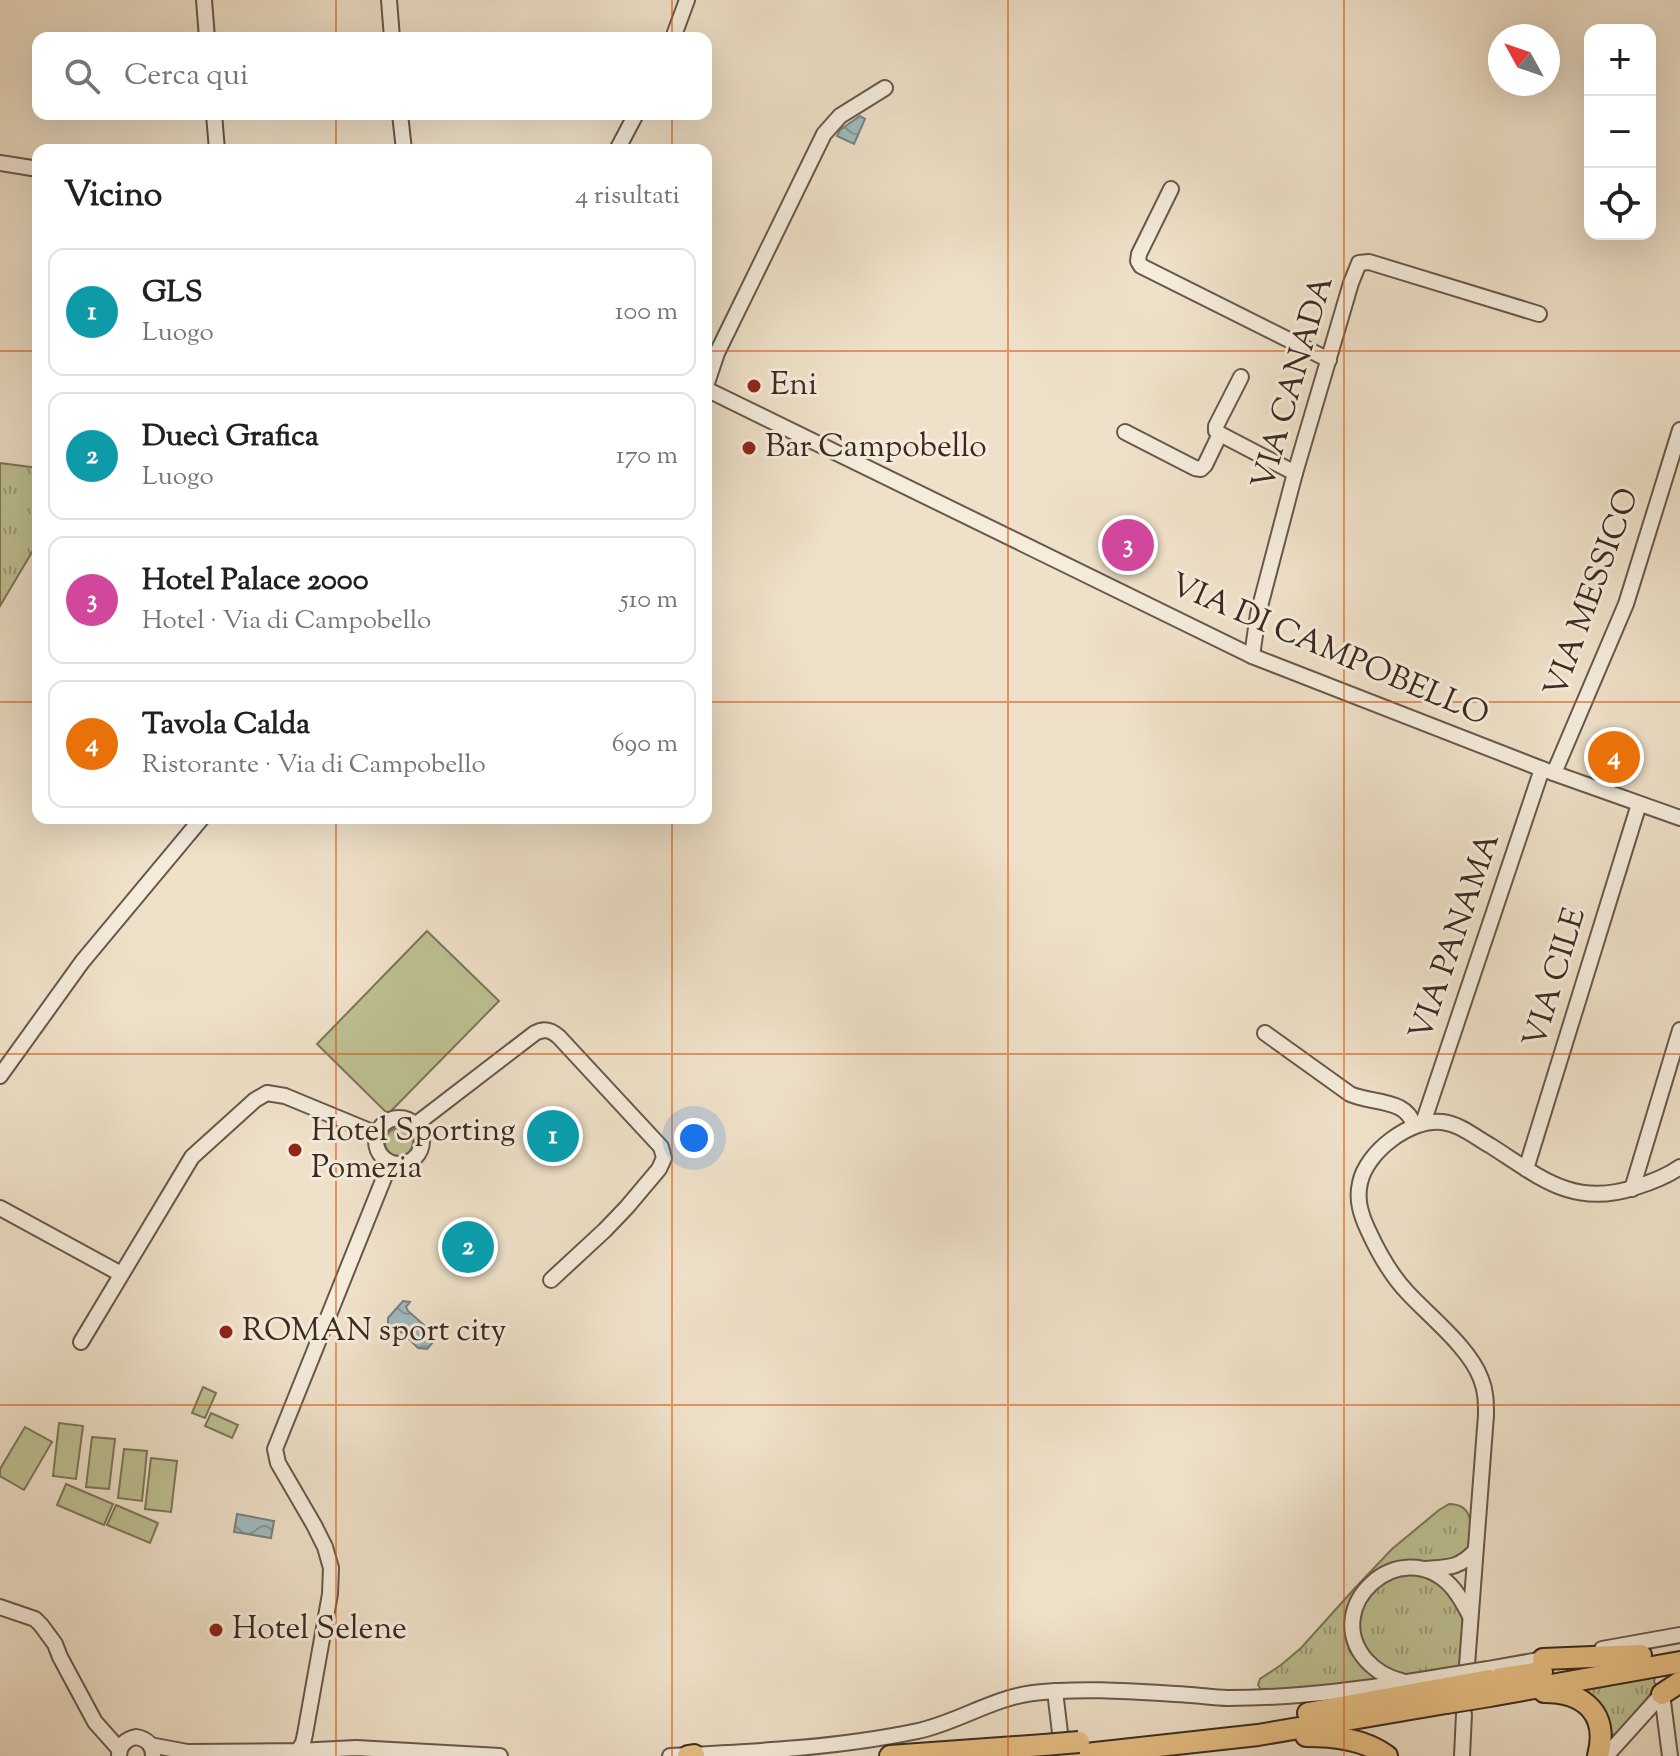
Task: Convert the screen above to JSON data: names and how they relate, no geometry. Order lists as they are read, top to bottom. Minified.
{"streets":{"street":["VIA CANADA","VIA MESSICO","VIA DI CAMPOBELLO","VIA PANAMA","VIA CILE"]},"crossings":[["VIA CANADA","VIA DI CAMPOBELLO"],["VIA MESSICO","VIA DI CAMPOBELLO"],["VIA MESSICO","VIA PANAMA"],["VIA DI CAMPOBELLO","VIA PANAMA"],["VIA DI CAMPOBELLO","VIA CILE"]],"places":["Eni","Bar Campobello","Hotel Sporting Pomezia","ROMAN sport city","Hotel Selene"],"north":"top left","page":{"map_buttons":["+","−"],"search":"Cerca qui","heading":["Vicino","4 risultati"],"list":[{"mark":"1","name":"GLS","note":"Luogo","value":"100 m"},{"mark":"2","name":"Duecì Grafica","note":"Luogo","value":"170 m"},{"mark":"3","name":"Hotel Palace 2000","note":"Hotel · Via di Campobello","value":"510 m"},{"mark":"4","name":"Tavola Calda","note":"Ristorante · Via di Campobello","value":"690 m"}],"pins":["3","4","1","2"]}}
